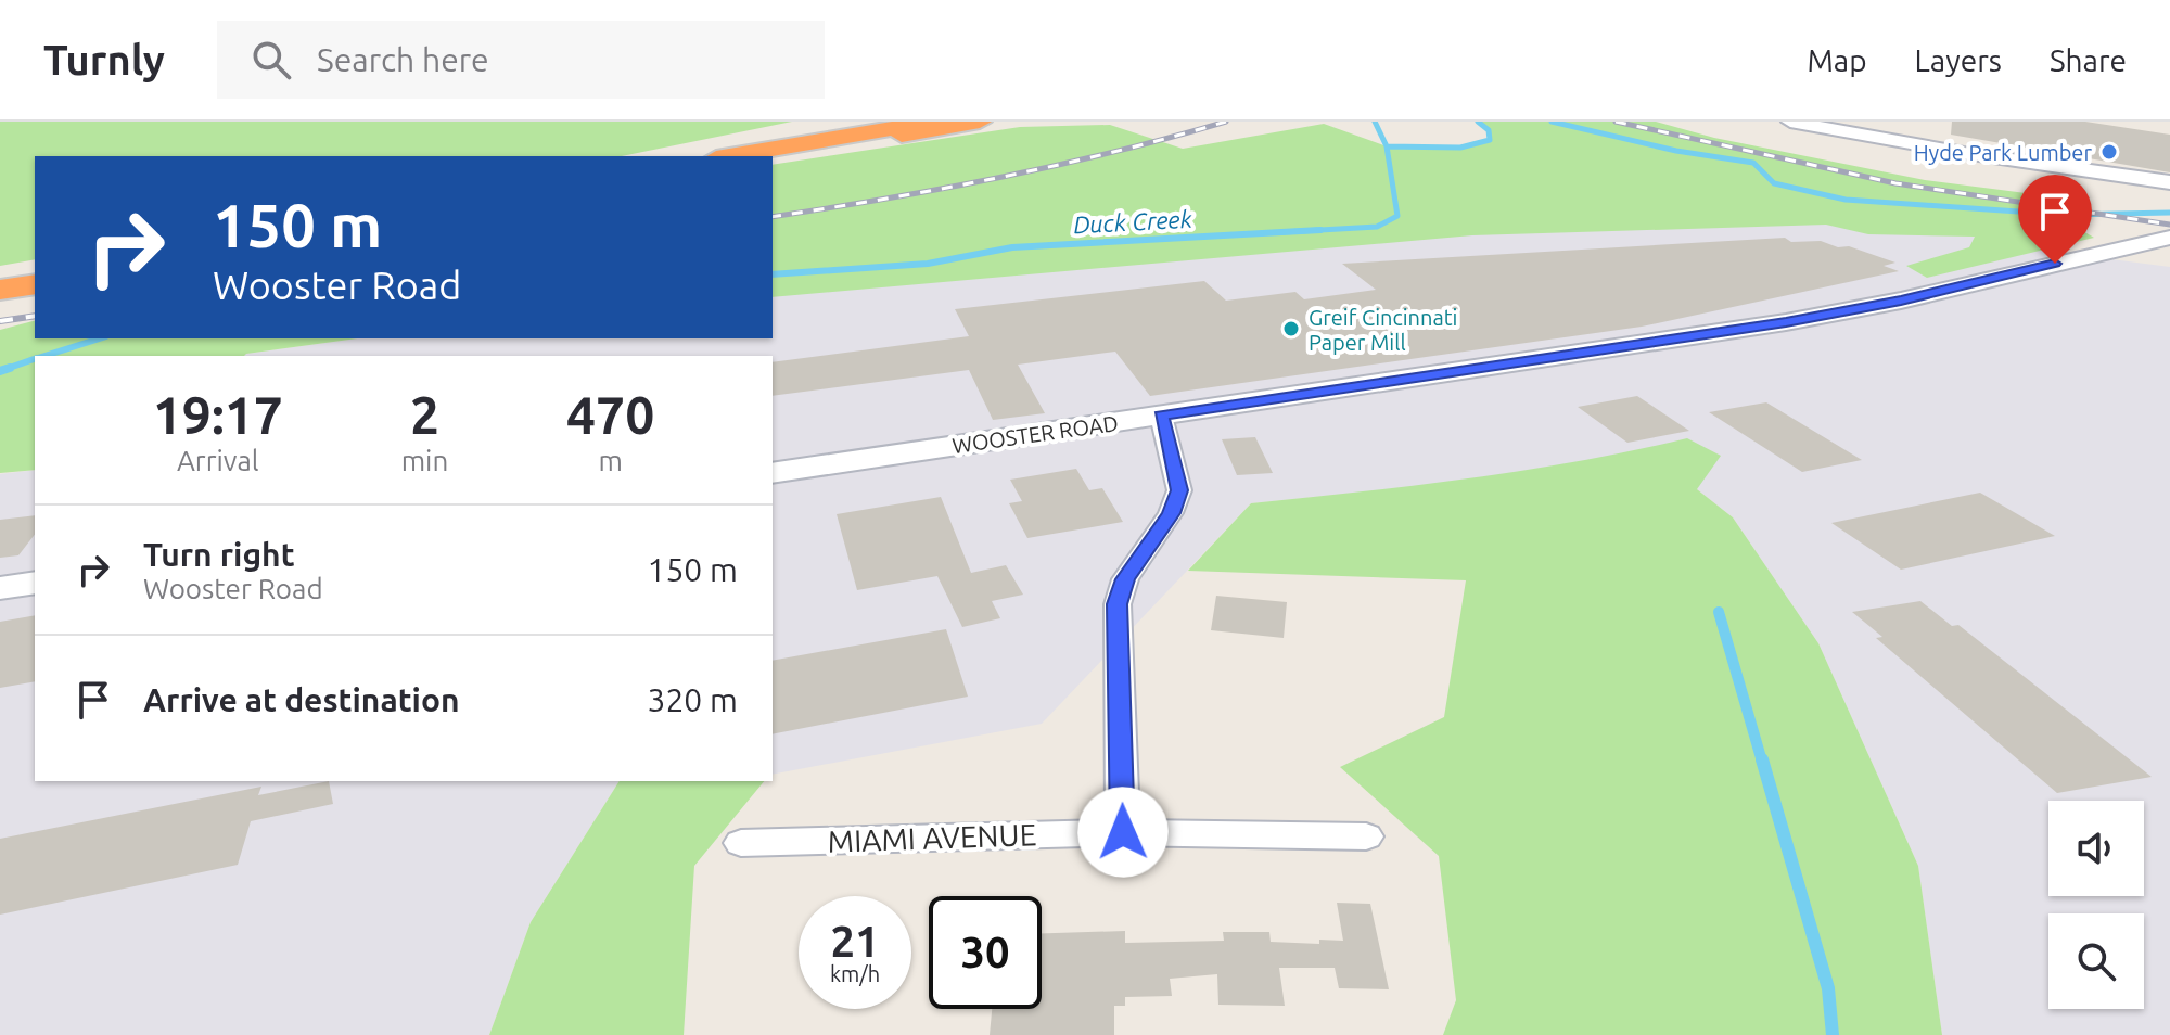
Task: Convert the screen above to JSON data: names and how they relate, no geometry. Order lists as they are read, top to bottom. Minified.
{"streets":{"street":["WOOSTER ROAD","MIAMI AVENUE"]},"water":["Duck Creek"],"places":["Hyde Park Lumber","Greif Cincinnati Paper Mill"],"page":{"header":"Turnly","search":"Search here","nav":["Map","Layers","Share"],"turn":["150 m","Wooster Road"],"eta":["19:17","Arrival","2","min","470","m"],"list":[{"name":"Turn right","note":"Wooster Road","value":"150 m"},{"name":"Arrive at destination","value":"320 m"}],"speed":"21 km/h","limit":"30"}}
